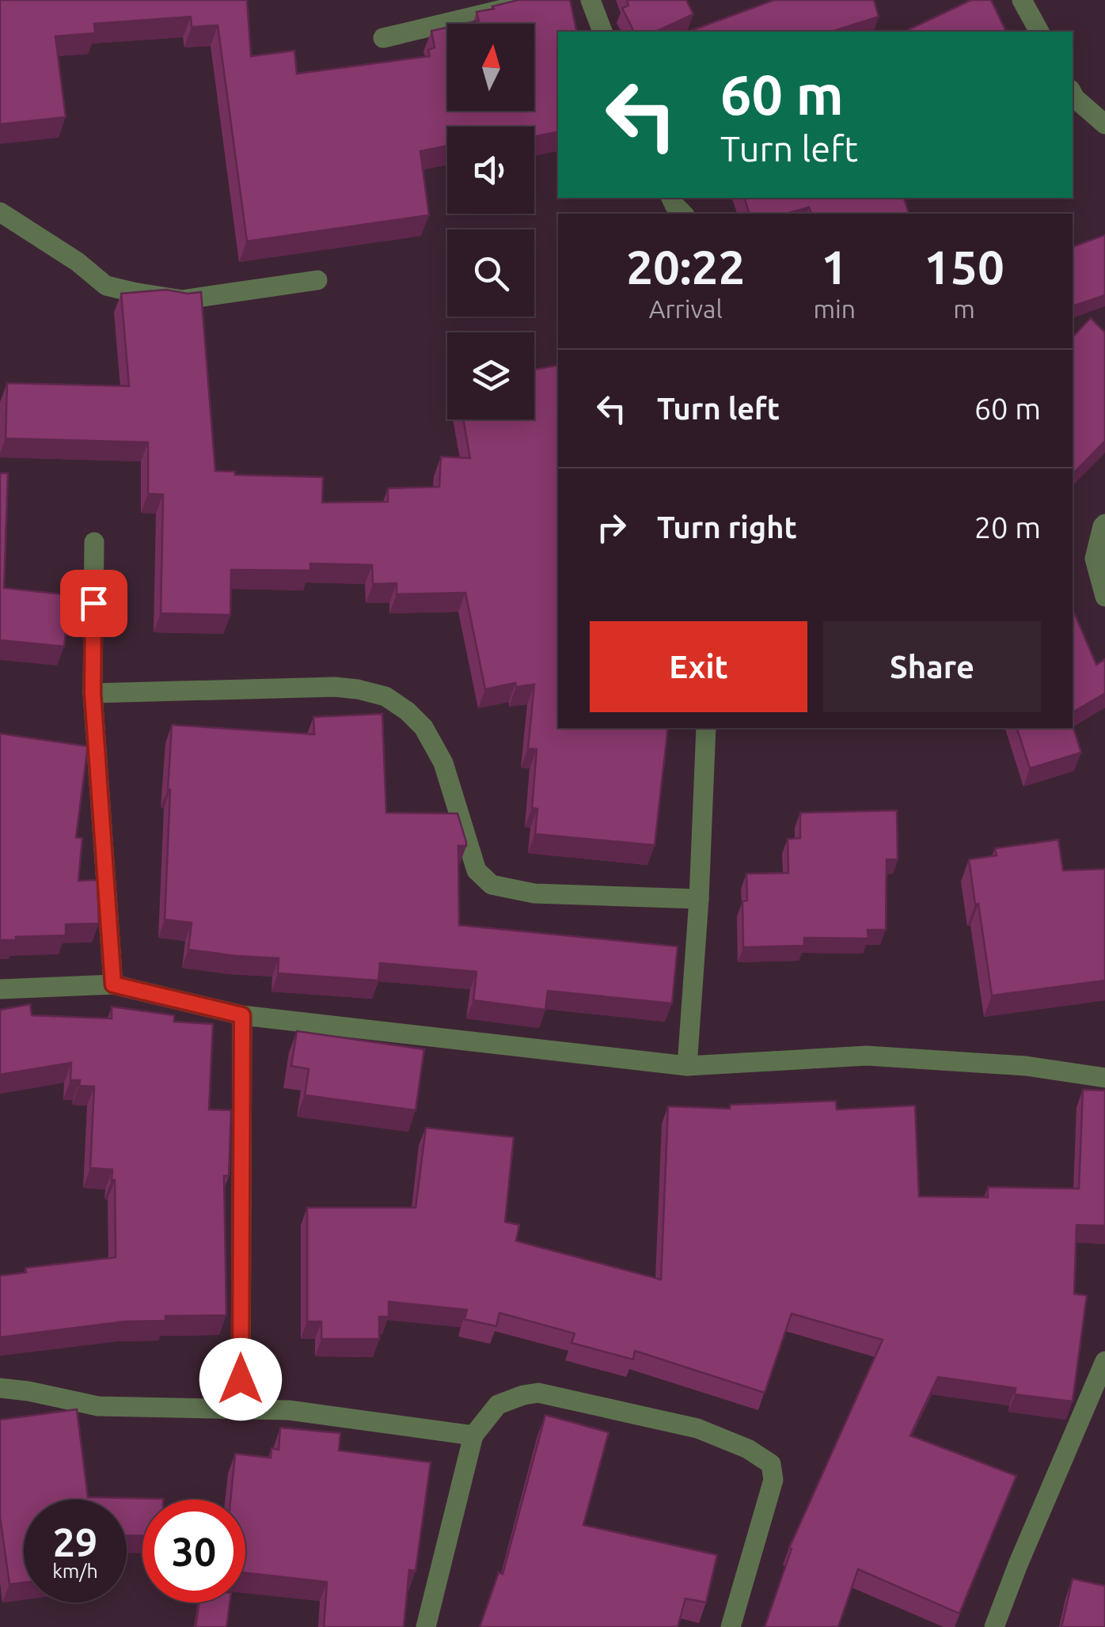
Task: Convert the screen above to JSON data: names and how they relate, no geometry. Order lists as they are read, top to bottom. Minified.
{"north":"top","page":{"turn":["60 m","Turn left"],"eta":["20:22","Arrival","1","min","150","m"],"list":[{"name":"Turn left","value":"60 m"},{"name":"Turn right","value":"20 m"}],"buttons":["Exit","Share"],"speed":"29 km/h","limit":"30"}}
